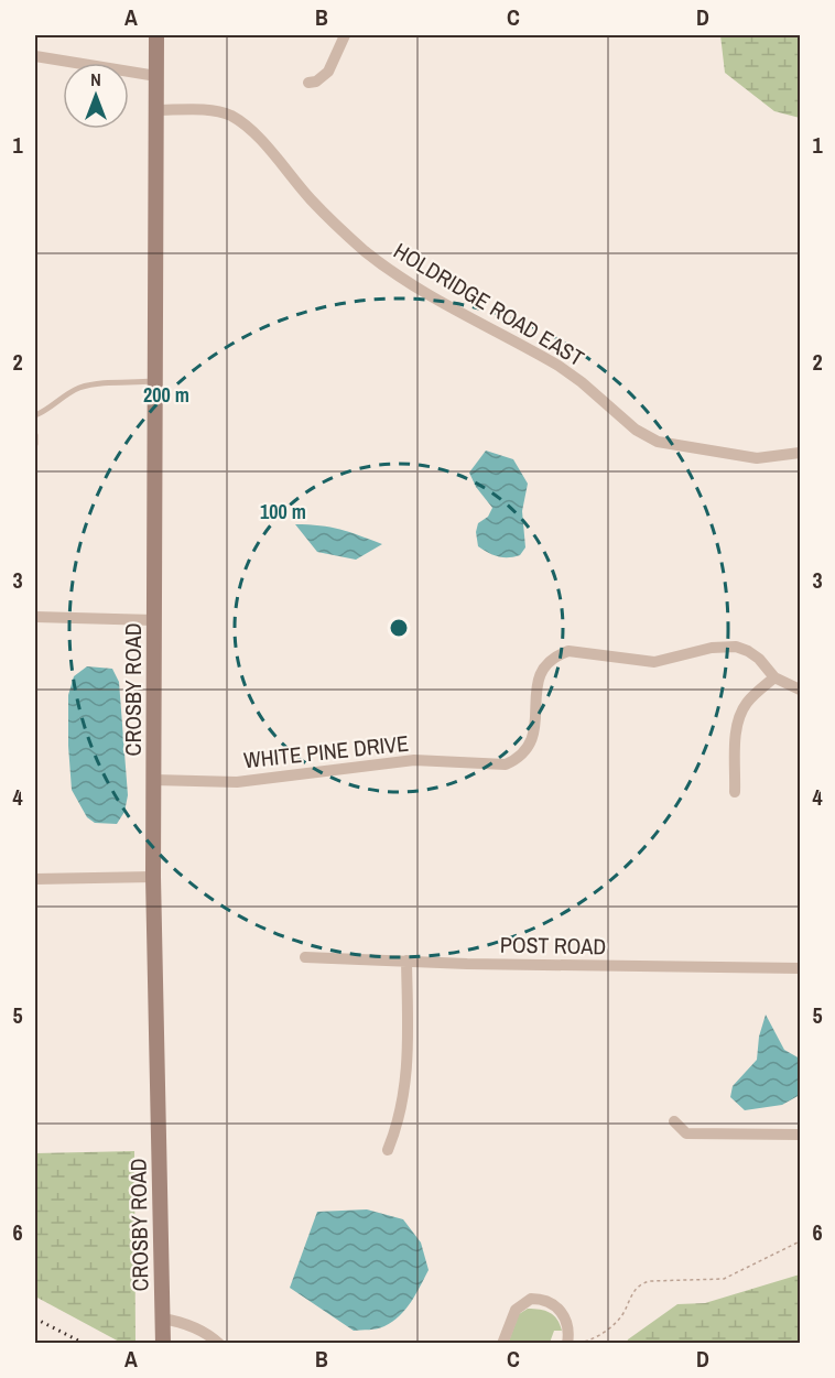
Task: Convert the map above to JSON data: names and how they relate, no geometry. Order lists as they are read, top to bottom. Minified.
{"streets":{"street":["HOLDRIDGE ROAD EAST","CROSBY ROAD","WHITE PINE DRIVE","POST ROAD"]},"crossings":[["HOLDRIDGE ROAD EAST","CROSBY ROAD"],["CROSBY ROAD","WHITE PINE DRIVE"]],"north":"top","grid":{"columns":["A","B","C","D"],"rows":["1","2","3","4","5","6"]},"rings":["200 m","100 m"]}
